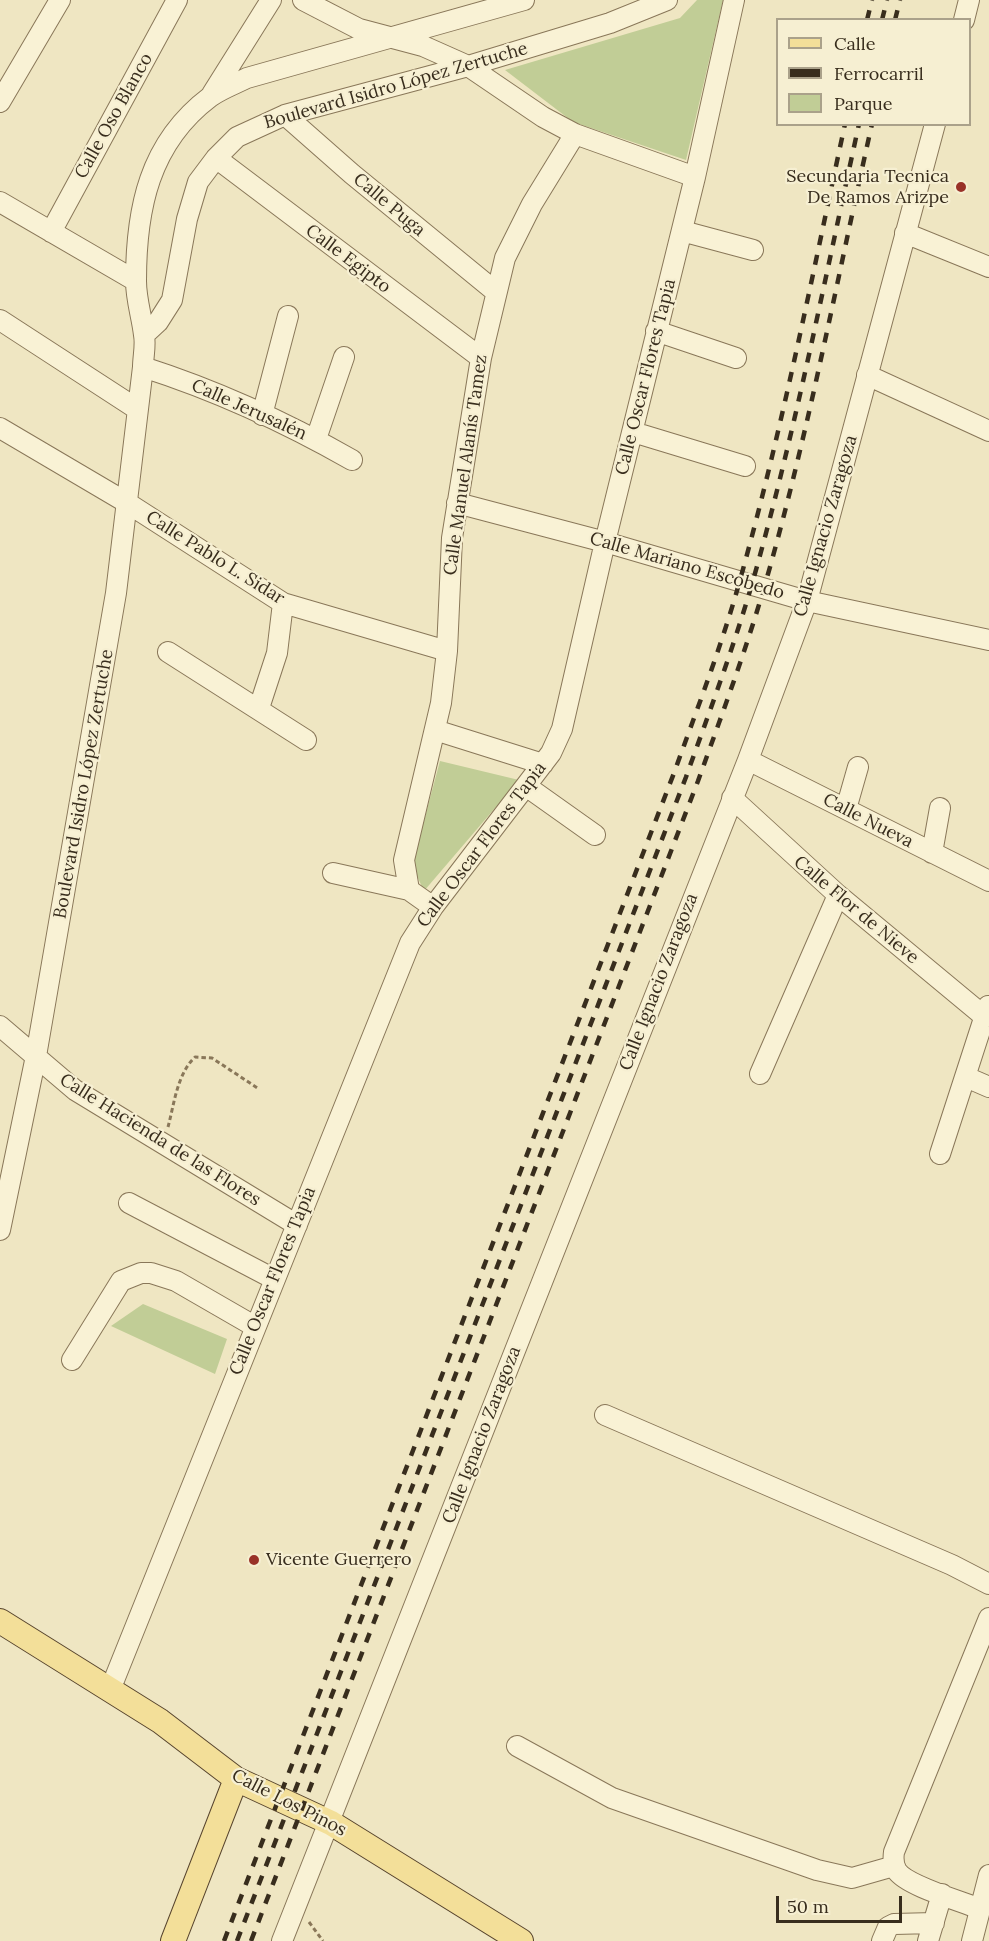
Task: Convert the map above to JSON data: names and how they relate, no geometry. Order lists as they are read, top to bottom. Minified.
{"streets":{"main road":["Calle Los Pinos"],"street":["Boulevard Isidro López Zertuche","Calle Oso Blanco","Calle Puga","Calle Egipto","Calle Oscar Flores Tapia","Calle Jerusalén","Calle Manuel Alanís Tamez","Calle Ignacio Zaragoza","Calle Pablo L. Sidar","Calle Mariano Escobedo","Calle Nueva","Calle Flor de Nieve","Calle Hacienda de las Flores"]},"crossings":[["Boulevard Isidro López Zertuche","Calle Puga"],["Boulevard Isidro López Zertuche","Calle Egipto"],["Boulevard Isidro López Zertuche","Calle Jerusalén"],["Boulevard Isidro López Zertuche","Calle Pablo L. Sidar"],["Boulevard Isidro López Zertuche","Calle Hacienda de las Flores"],["Calle Puga","Calle Manuel Alanís Tamez"],["Calle Egipto","Calle Manuel Alanís Tamez"],["Calle Oscar Flores Tapia","Calle Mariano Escobedo"],["Calle Oscar Flores Tapia","Calle Hacienda de las Flores"],["Calle Oscar Flores Tapia","Calle Los Pinos"],["Calle Manuel Alanís Tamez","Calle Pablo L. Sidar"],["Calle Manuel Alanís Tamez","Calle Mariano Escobedo"],["Calle Ignacio Zaragoza","Calle Mariano Escobedo"],["Calle Ignacio Zaragoza","Calle Nueva"],["Calle Ignacio Zaragoza","Calle Flor de Nieve"],["Calle Ignacio Zaragoza","Calle Los Pinos"]],"places":["Secundaria Tecnica De Ramos Arizpe","Vicente Guerrero"],"legend":["Calle","Ferrocarril","Parque"],"scale_bar":"50 m"}
